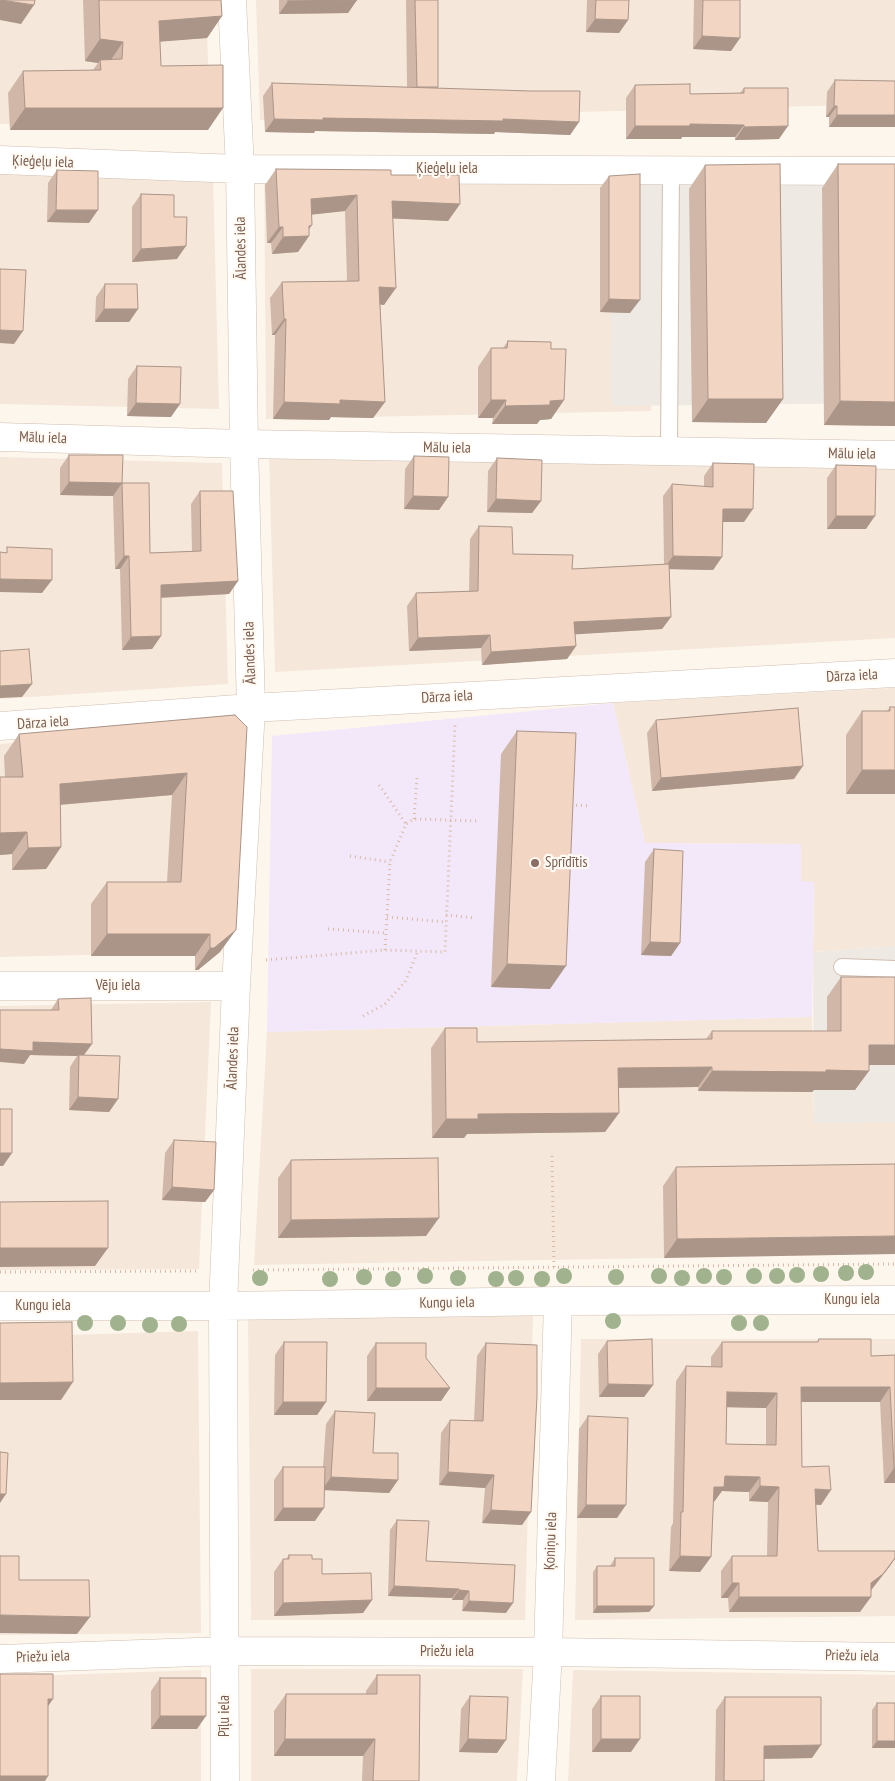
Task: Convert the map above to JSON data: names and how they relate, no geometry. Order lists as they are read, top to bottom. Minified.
{"streets":{"street":["Ķieģeļu iela","Ālandes iela","Mālu iela","Dārza iela","Vēju iela","Kungu iela","Ķoniņu iela","Priežu iela","Pīļu iela"]},"crossings":[["Ķieģeļu iela","Ālandes iela"],["Ālandes iela","Mālu iela"],["Ālandes iela","Dārza iela"],["Ālandes iela","Vēju iela"],["Ālandes iela","Kungu iela"],["Ālandes iela","Pīļu iela"],["Kungu iela","Ķoniņu iela"],["Kungu iela","Pīļu iela"],["Ķoniņu iela","Priežu iela"],["Priežu iela","Pīļu iela"]],"places":["Sprīdītis"]}
